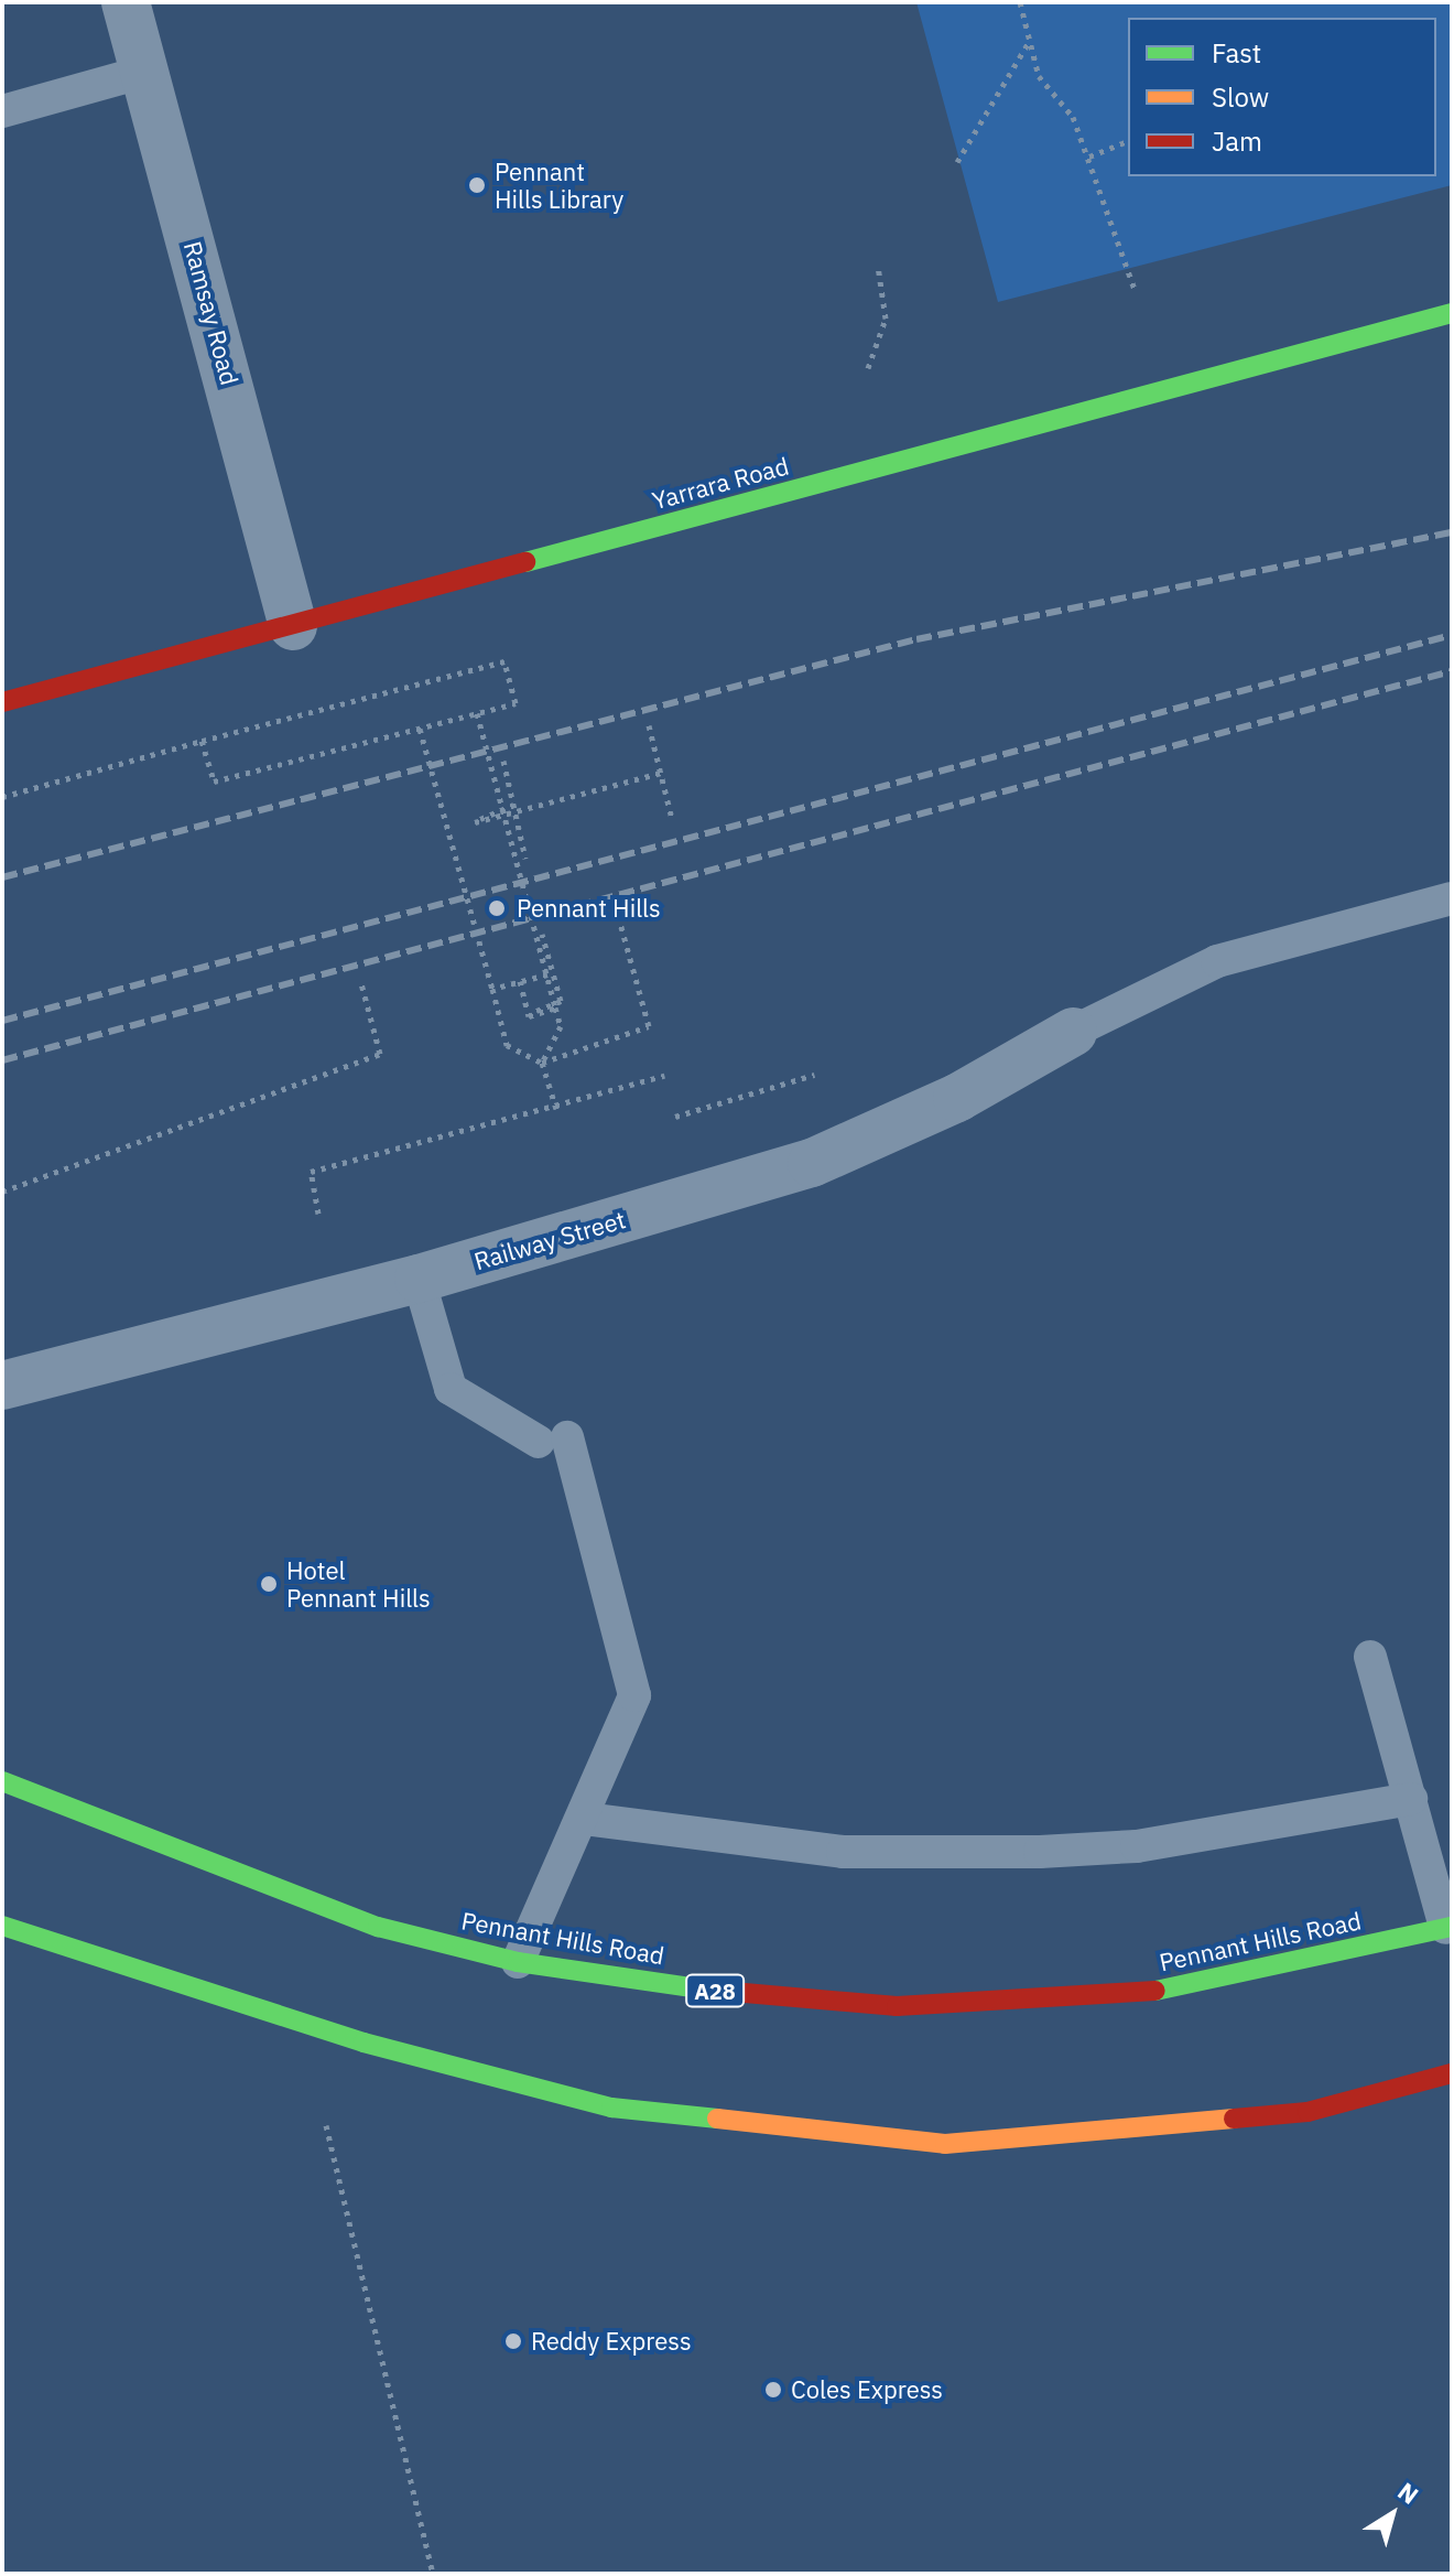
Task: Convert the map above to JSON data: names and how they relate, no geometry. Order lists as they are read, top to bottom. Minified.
{"streets":{"main road":["Yarrara Road","Pennant Hills Road","A28"],"street":["Ramsay Road","Railway Street"]},"crossings":[["Ramsay Road","Yarrara Road"]],"places":["Pennant Hills Library","Pennant Hills","Hotel Pennant Hills","Reddy Express","Coles Express"],"legend":["Fast","Slow","Jam"],"north":"top right"}
